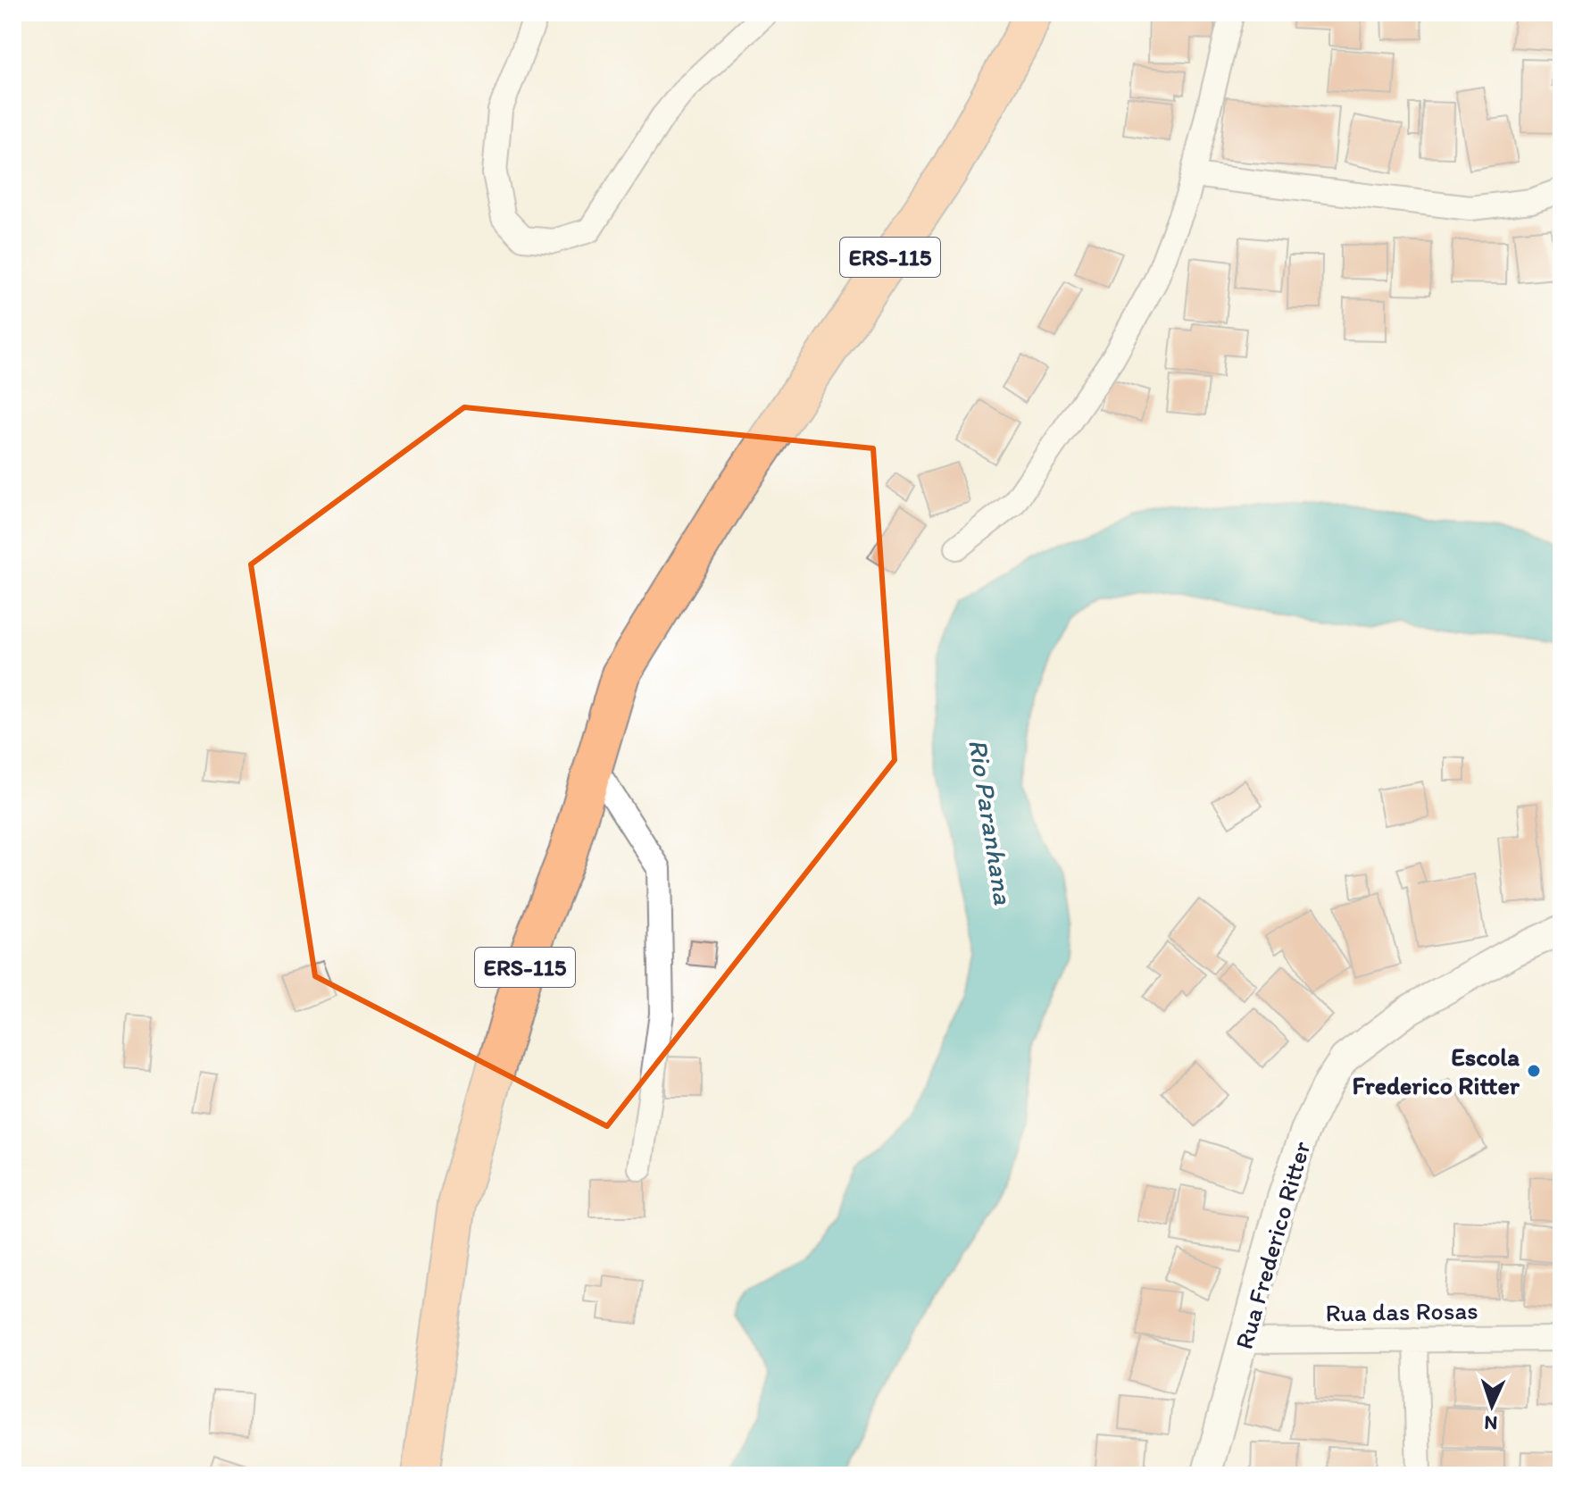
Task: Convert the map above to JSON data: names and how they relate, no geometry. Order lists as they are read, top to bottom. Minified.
{"streets":{"main road":["ERS-115"],"street":["Rua Frederico Ritter","Rua das Rosas"]},"crossings":[["Rua Frederico Ritter","Rua das Rosas"]],"water":["Rio Paranhana"],"places":["Escola Frederico Ritter"],"north":"bottom"}
